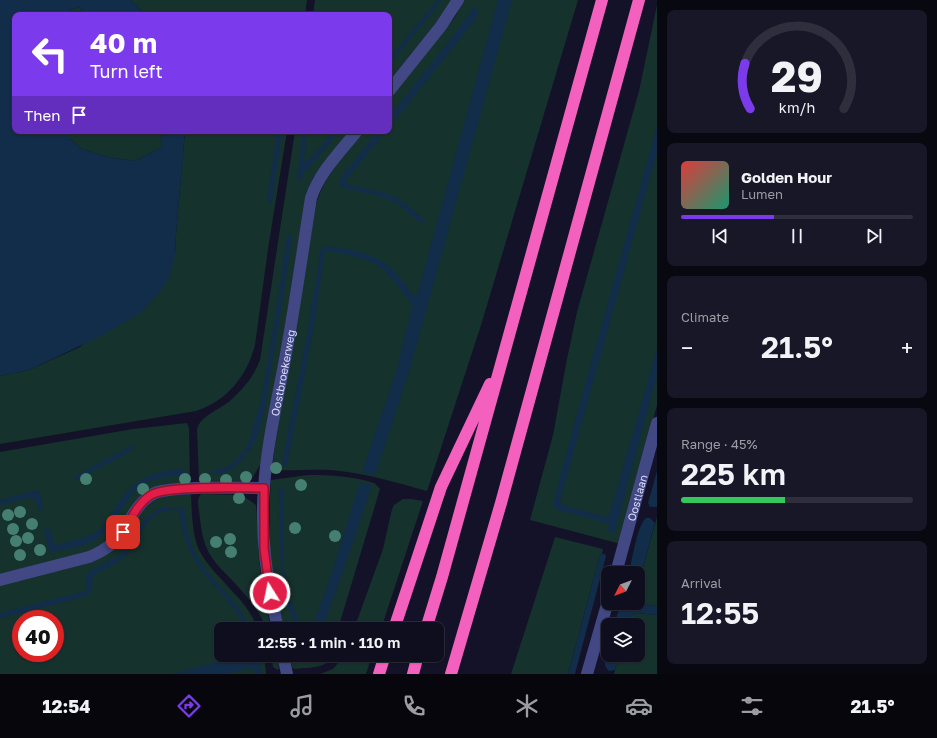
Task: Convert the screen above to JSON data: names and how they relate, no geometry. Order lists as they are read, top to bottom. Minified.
{"streets":{"street":["Oostbroekerweg","Oostlaan"]},"north":"bottom left","page":{"turn":["40 m","Turn left"],"then":"Then","song":["Golden Hour","Lumen"],"tile":["Climate",["Range · 45%","225 km"],["Arrival","12:55"]],"heat":["−","21.5°","+"],"limit":"40","trip":"12:55 · 1 min · 110 m","tabs":["12:54","21.5°"],"gauge":["29","km/h"]}}
